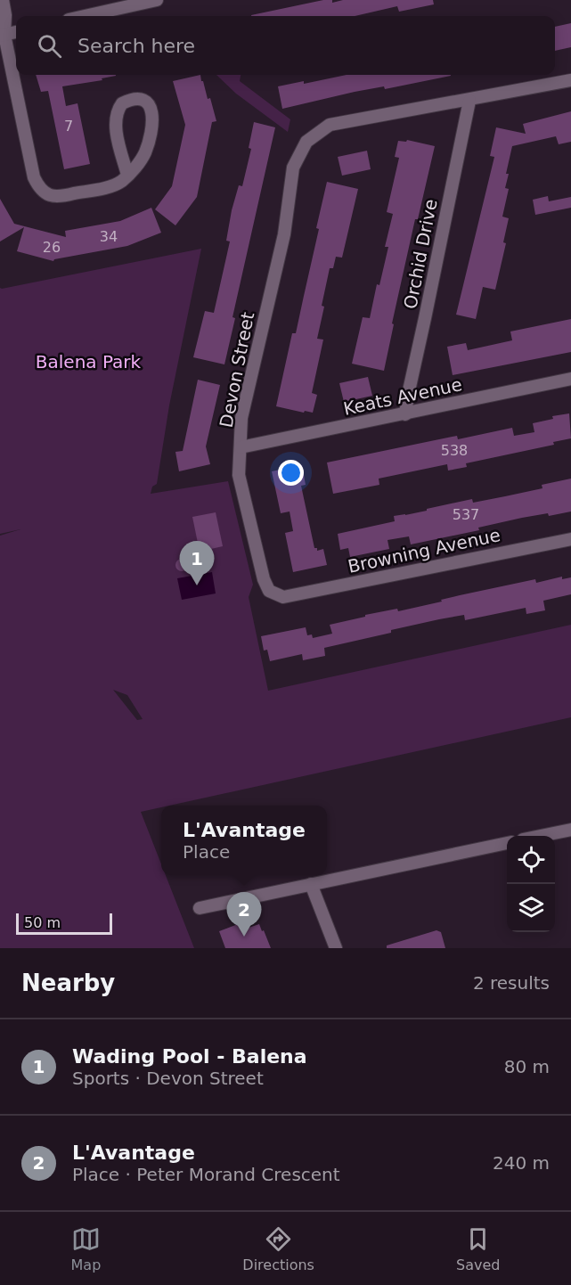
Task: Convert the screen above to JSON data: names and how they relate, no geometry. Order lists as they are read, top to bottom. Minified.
{"streets":{"street":["Orchid Drive","Devon Street","Keats Avenue","Browning Avenue"]},"crossings":[["Orchid Drive","Devon Street"],["Orchid Drive","Keats Avenue"],["Devon Street","Keats Avenue"],["Devon Street","Browning Avenue"]],"parks":["Balena Park"],"house_numbers":["7","34","26","538","537"],"scale_bar":"50 m","page":{"search":"Search here","pins":["1","2"],"popup":["L'Avantage","Place"],"scale":"50 m","heading":["Nearby","2 results"],"list":[{"mark":"1","name":"Wading Pool - Balena","note":"Sports · Devon Street","value":"80 m"},{"mark":"2","name":"L'Avantage","note":"Place · Peter Morand Crescent","value":"240 m"}],"nav":["Map","Directions","Saved"]}}
